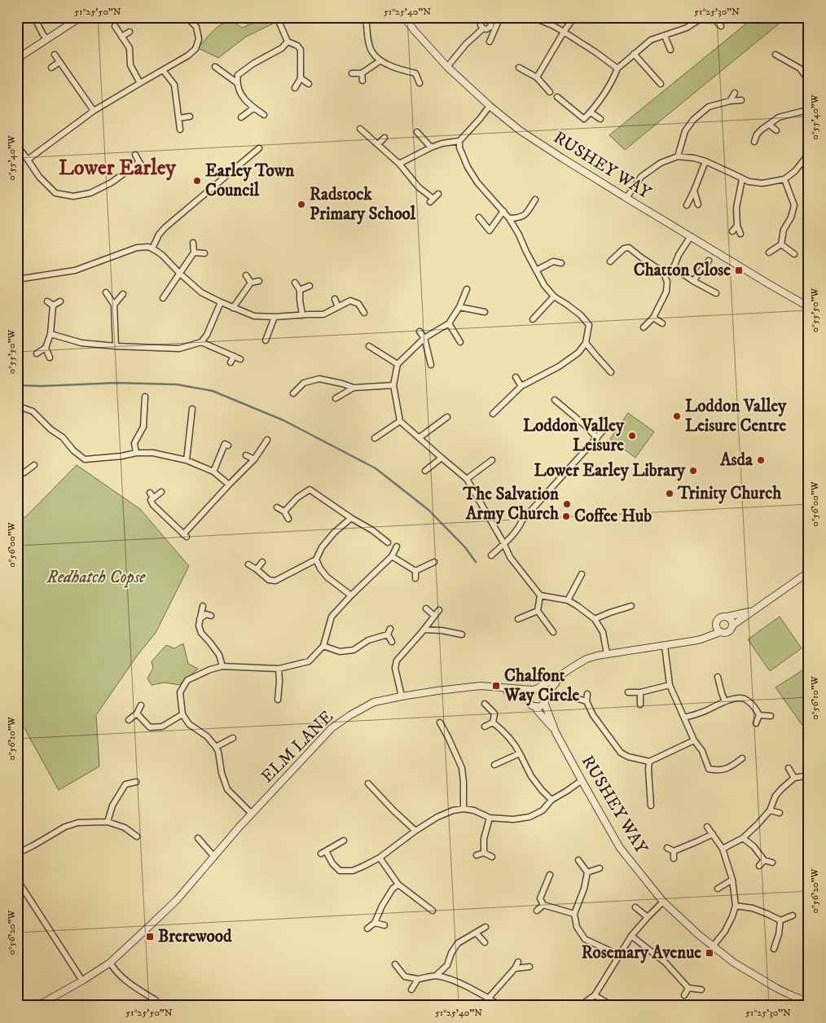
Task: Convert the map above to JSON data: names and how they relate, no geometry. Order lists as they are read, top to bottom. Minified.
{"streets":{"street":["RUSHEY WAY","ELM LANE"]},"districts":["Lower Earley"],"parks":["Redhatch Copse"],"places":{"other":["Earley Town Council","Radstock Primary School","Loddon Valley Leisure Centre","Loddon Valley Leisure","Asda","Lower Earley Library","Trinity Church","The Salvation Army Church","Coffee Hub"],"transit":["Chatton Close","Chalfont Way Circle","Brerewood","Rosemary Avenue"]},"coordinates":["51°25'50\"N","51°25'40\"N","51°25'30\"N","0°55'40\"W","0°55'50\"W","0°56'00\"W","0°56'10\"W","0°56'20\"W"]}
